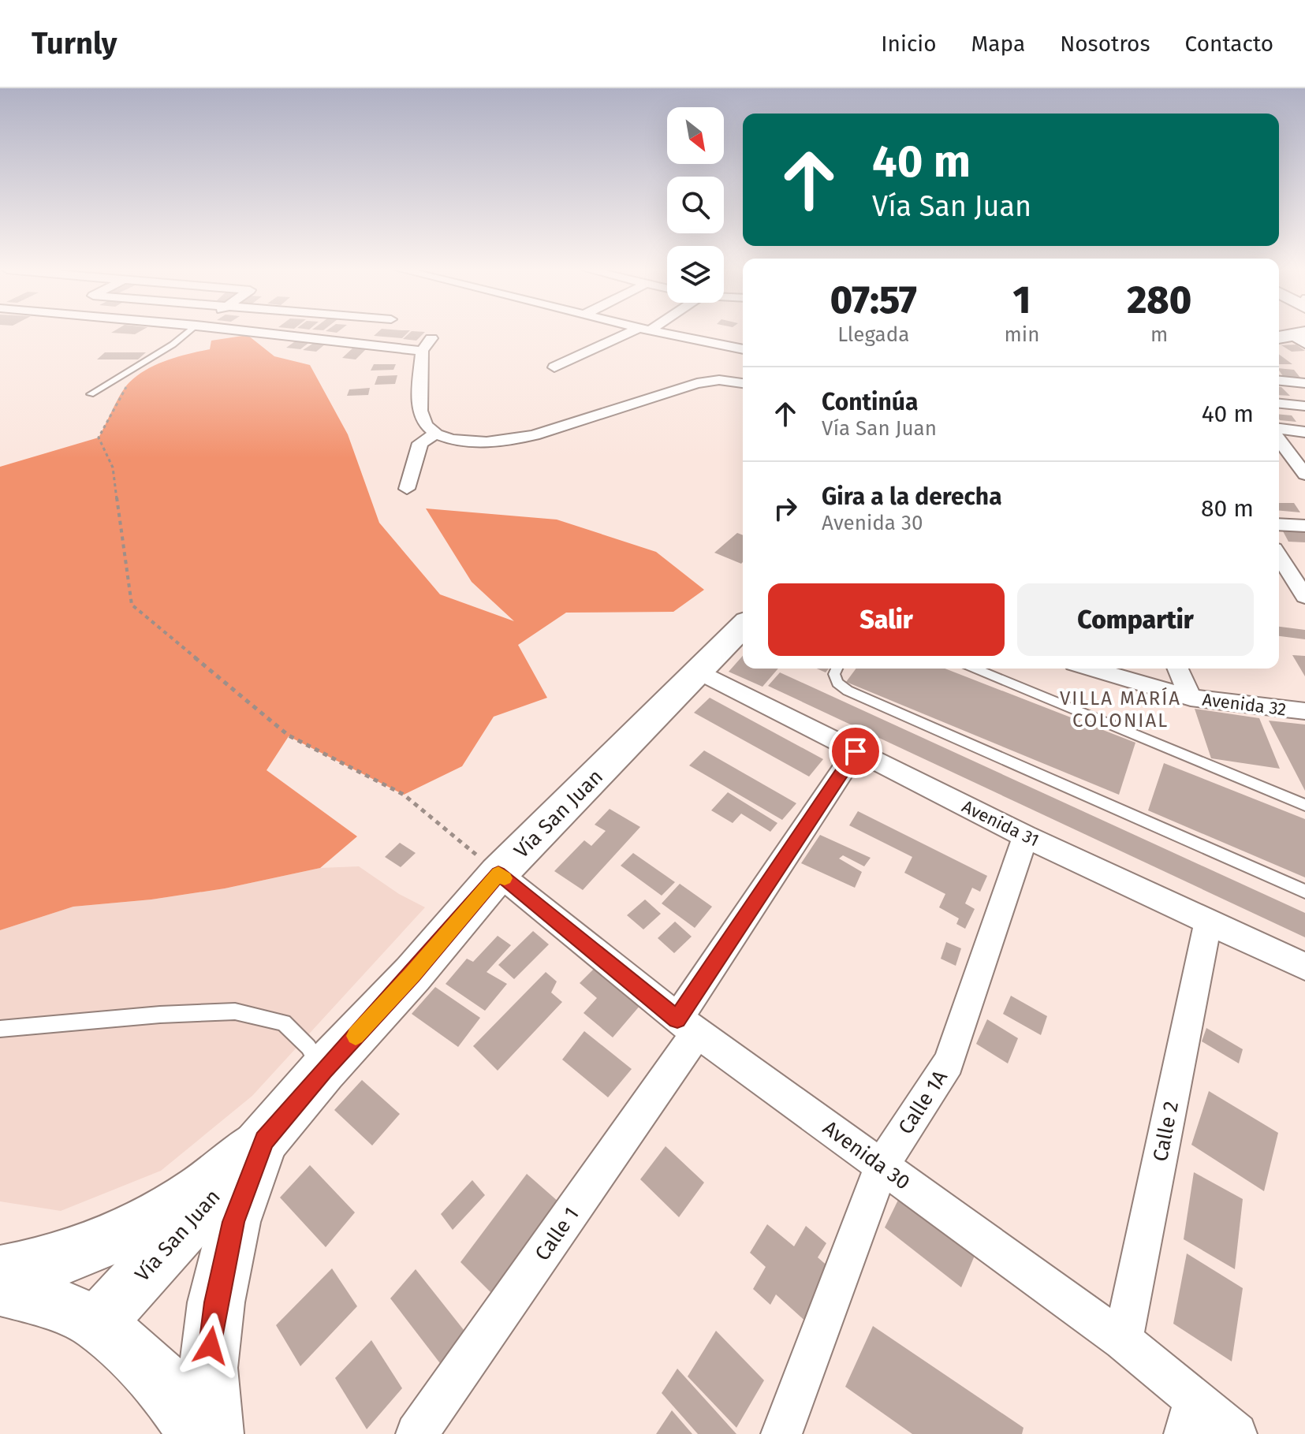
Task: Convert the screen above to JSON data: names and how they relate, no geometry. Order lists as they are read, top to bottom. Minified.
{"streets":{"street":["Avenida 32","Vía San Juan","Avenida 31","Calle 1A","Calle 2","Avenida 30","Calle 1"]},"crossings":[["Vía San Juan","Avenida 31"],["Vía San Juan","Avenida 30"],["Avenida 31","Calle 1A"],["Avenida 31","Calle 2"],["Avenida 31","Calle 1"],["Calle 1A","Avenida 30"],["Calle 2","Avenida 30"],["Avenida 30","Calle 1"]],"districts":["VILLA MARÍA COLONIAL"],"north":"bottom right","page":{"header":"Turnly","nav":["Inicio","Mapa","Nosotros","Contacto"],"turn":["40 m","Vía San Juan"],"eta":["07:57","Llegada","1","min","280","m"],"list":[{"name":"Continúa","note":"Vía San Juan","value":"40 m"},{"name":"Gira a la derecha","note":"Avenida 30","value":"80 m"}],"buttons":["Salir","Compartir"]}}
